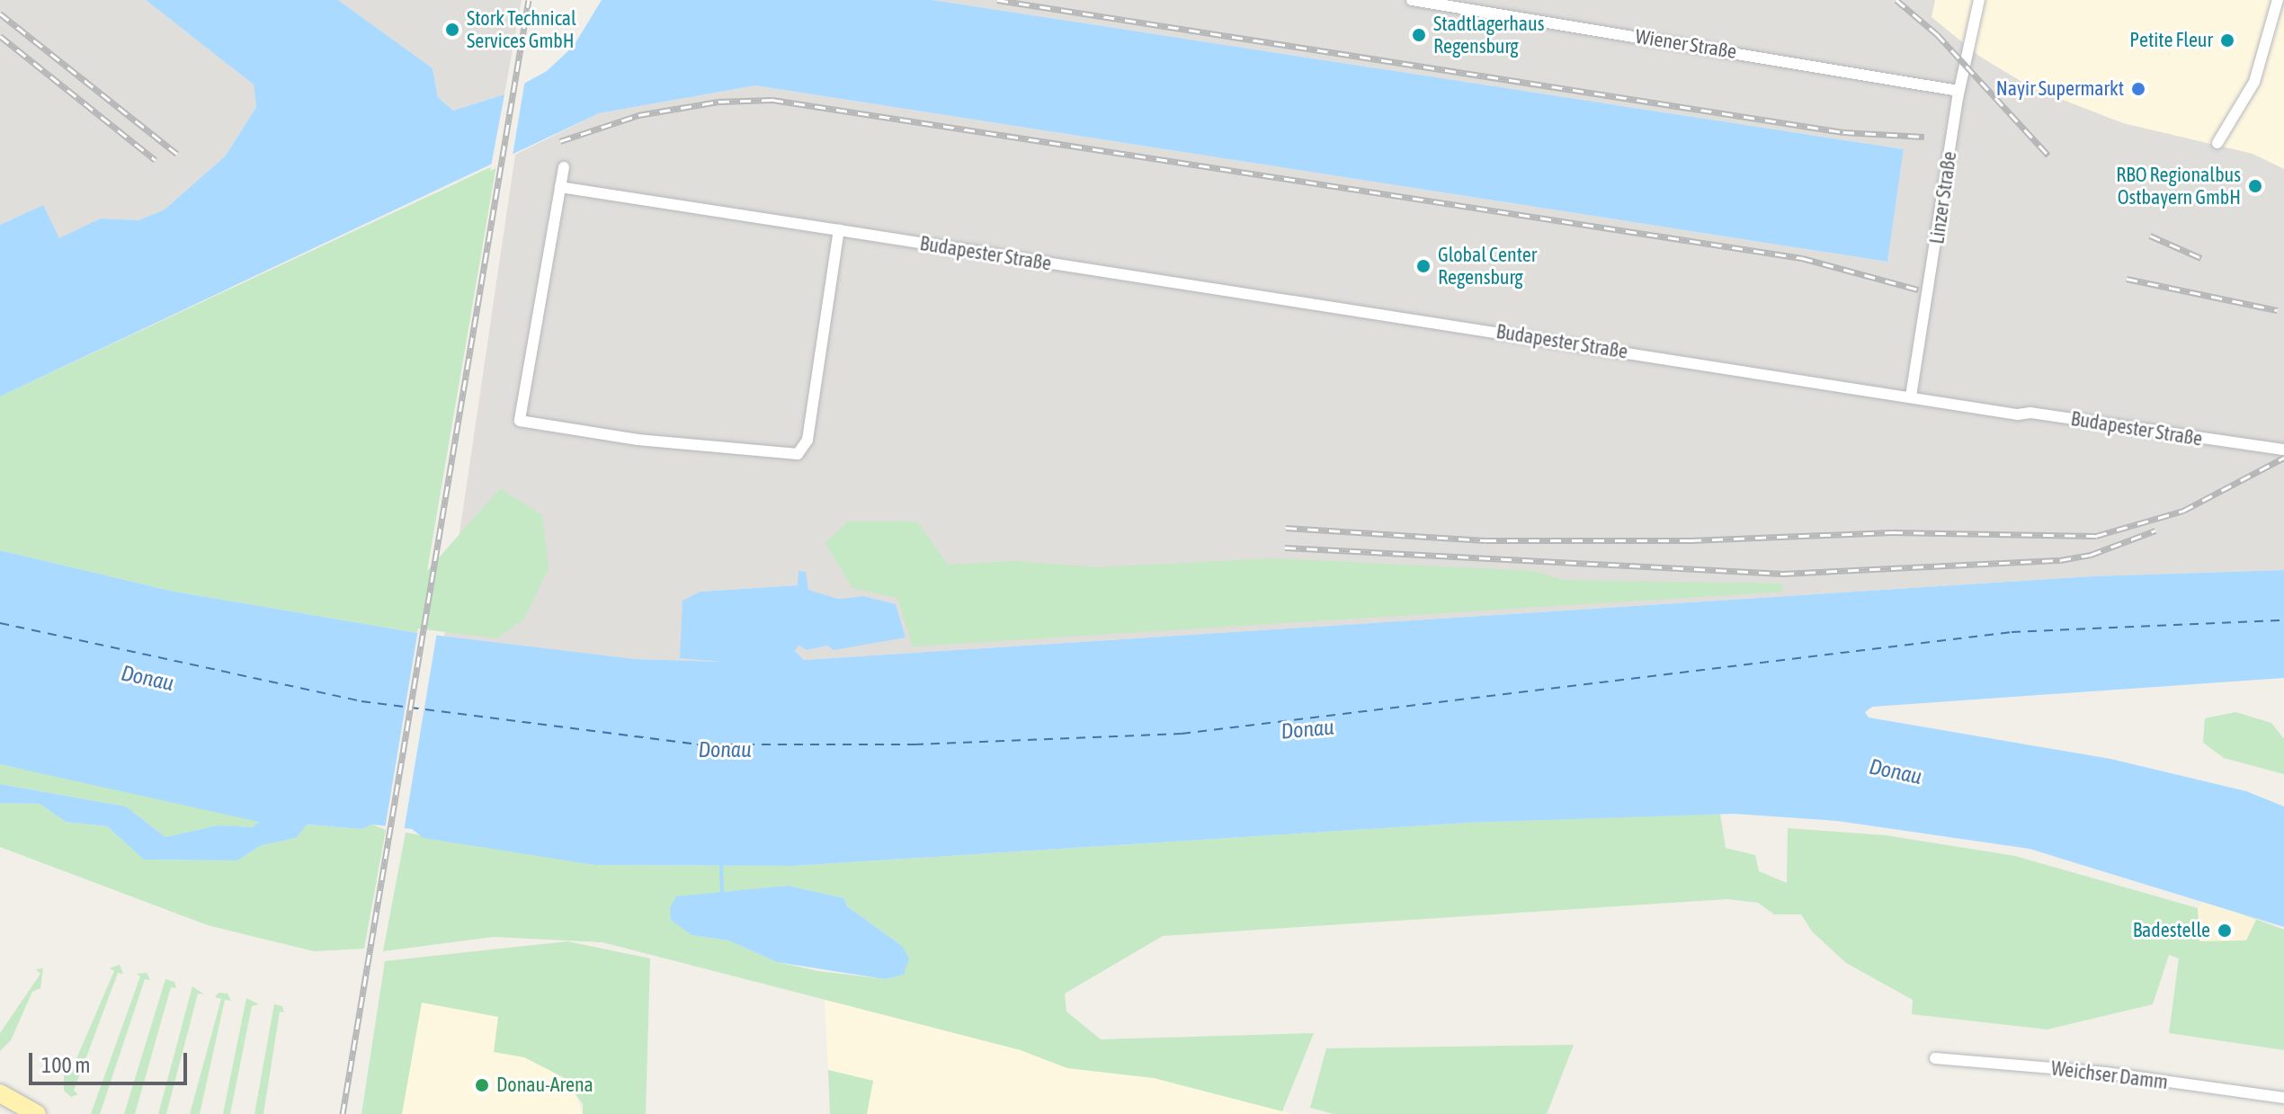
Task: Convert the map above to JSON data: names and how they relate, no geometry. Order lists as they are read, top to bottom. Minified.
{"streets":{"street":["Wiener Straße","Linzer Straße","Budapester Straße","Weichser Damm"]},"crossings":[["Wiener Straße","Linzer Straße"],["Linzer Straße","Budapester Straße"]],"water":["Donau"],"places":["Stork Technical Services GmbH","Stadtlagerhaus Regensburg","Petite Fleur","Nayir Supermarkt","RBO Regionalbus Ostbayern GmbH","Global Center Regensburg","Badestelle","Donau-Arena"],"scale_bar":"100 m"}
